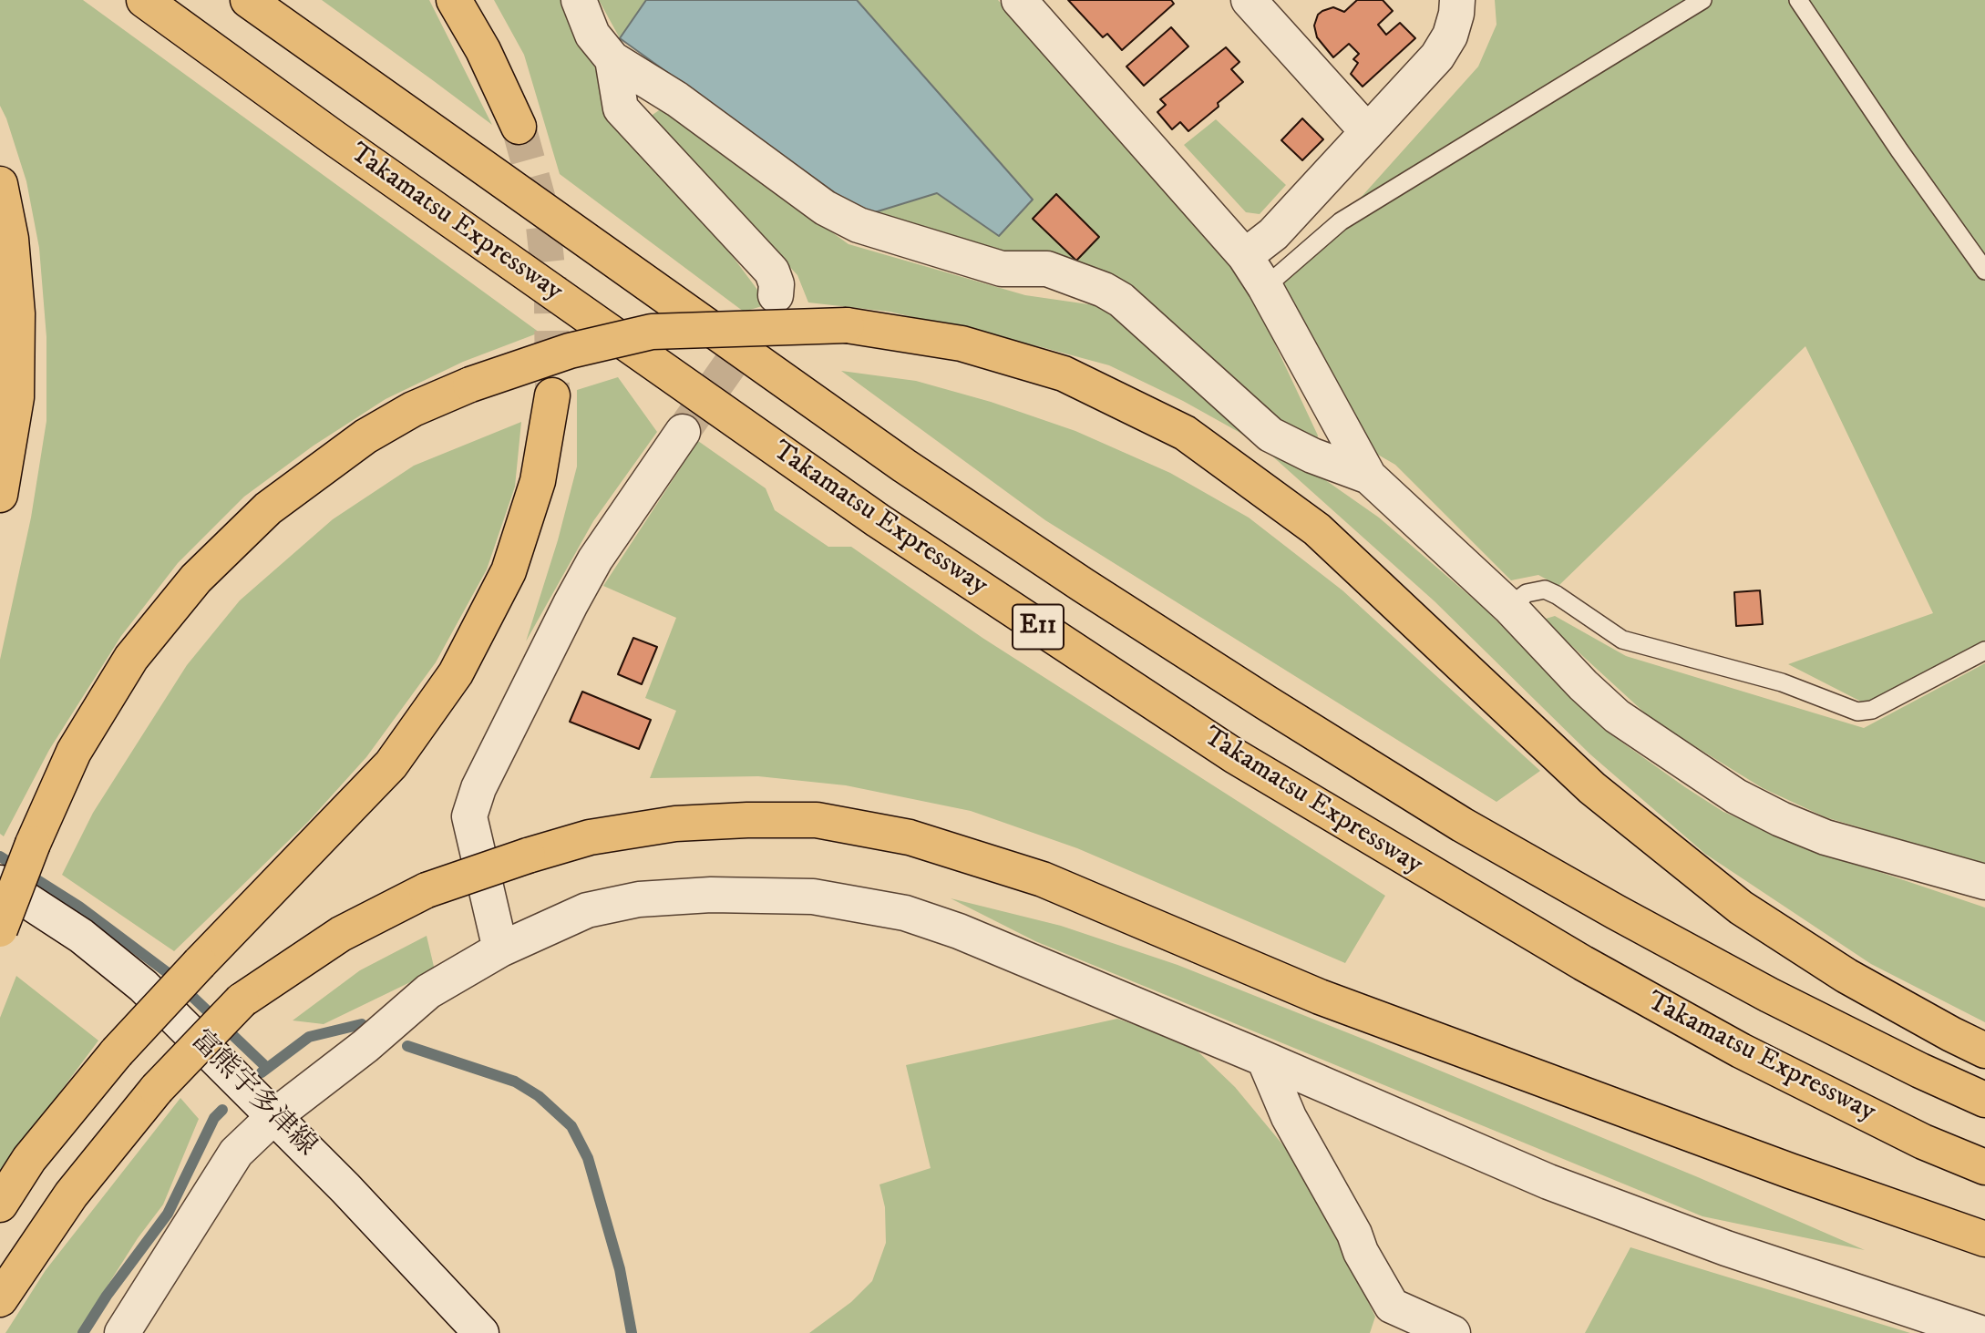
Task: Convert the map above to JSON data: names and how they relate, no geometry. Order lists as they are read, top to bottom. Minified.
{"streets":{"highway":["Takamatsu Expressway","E11"],"street":["富熊宇多津線"]}}
